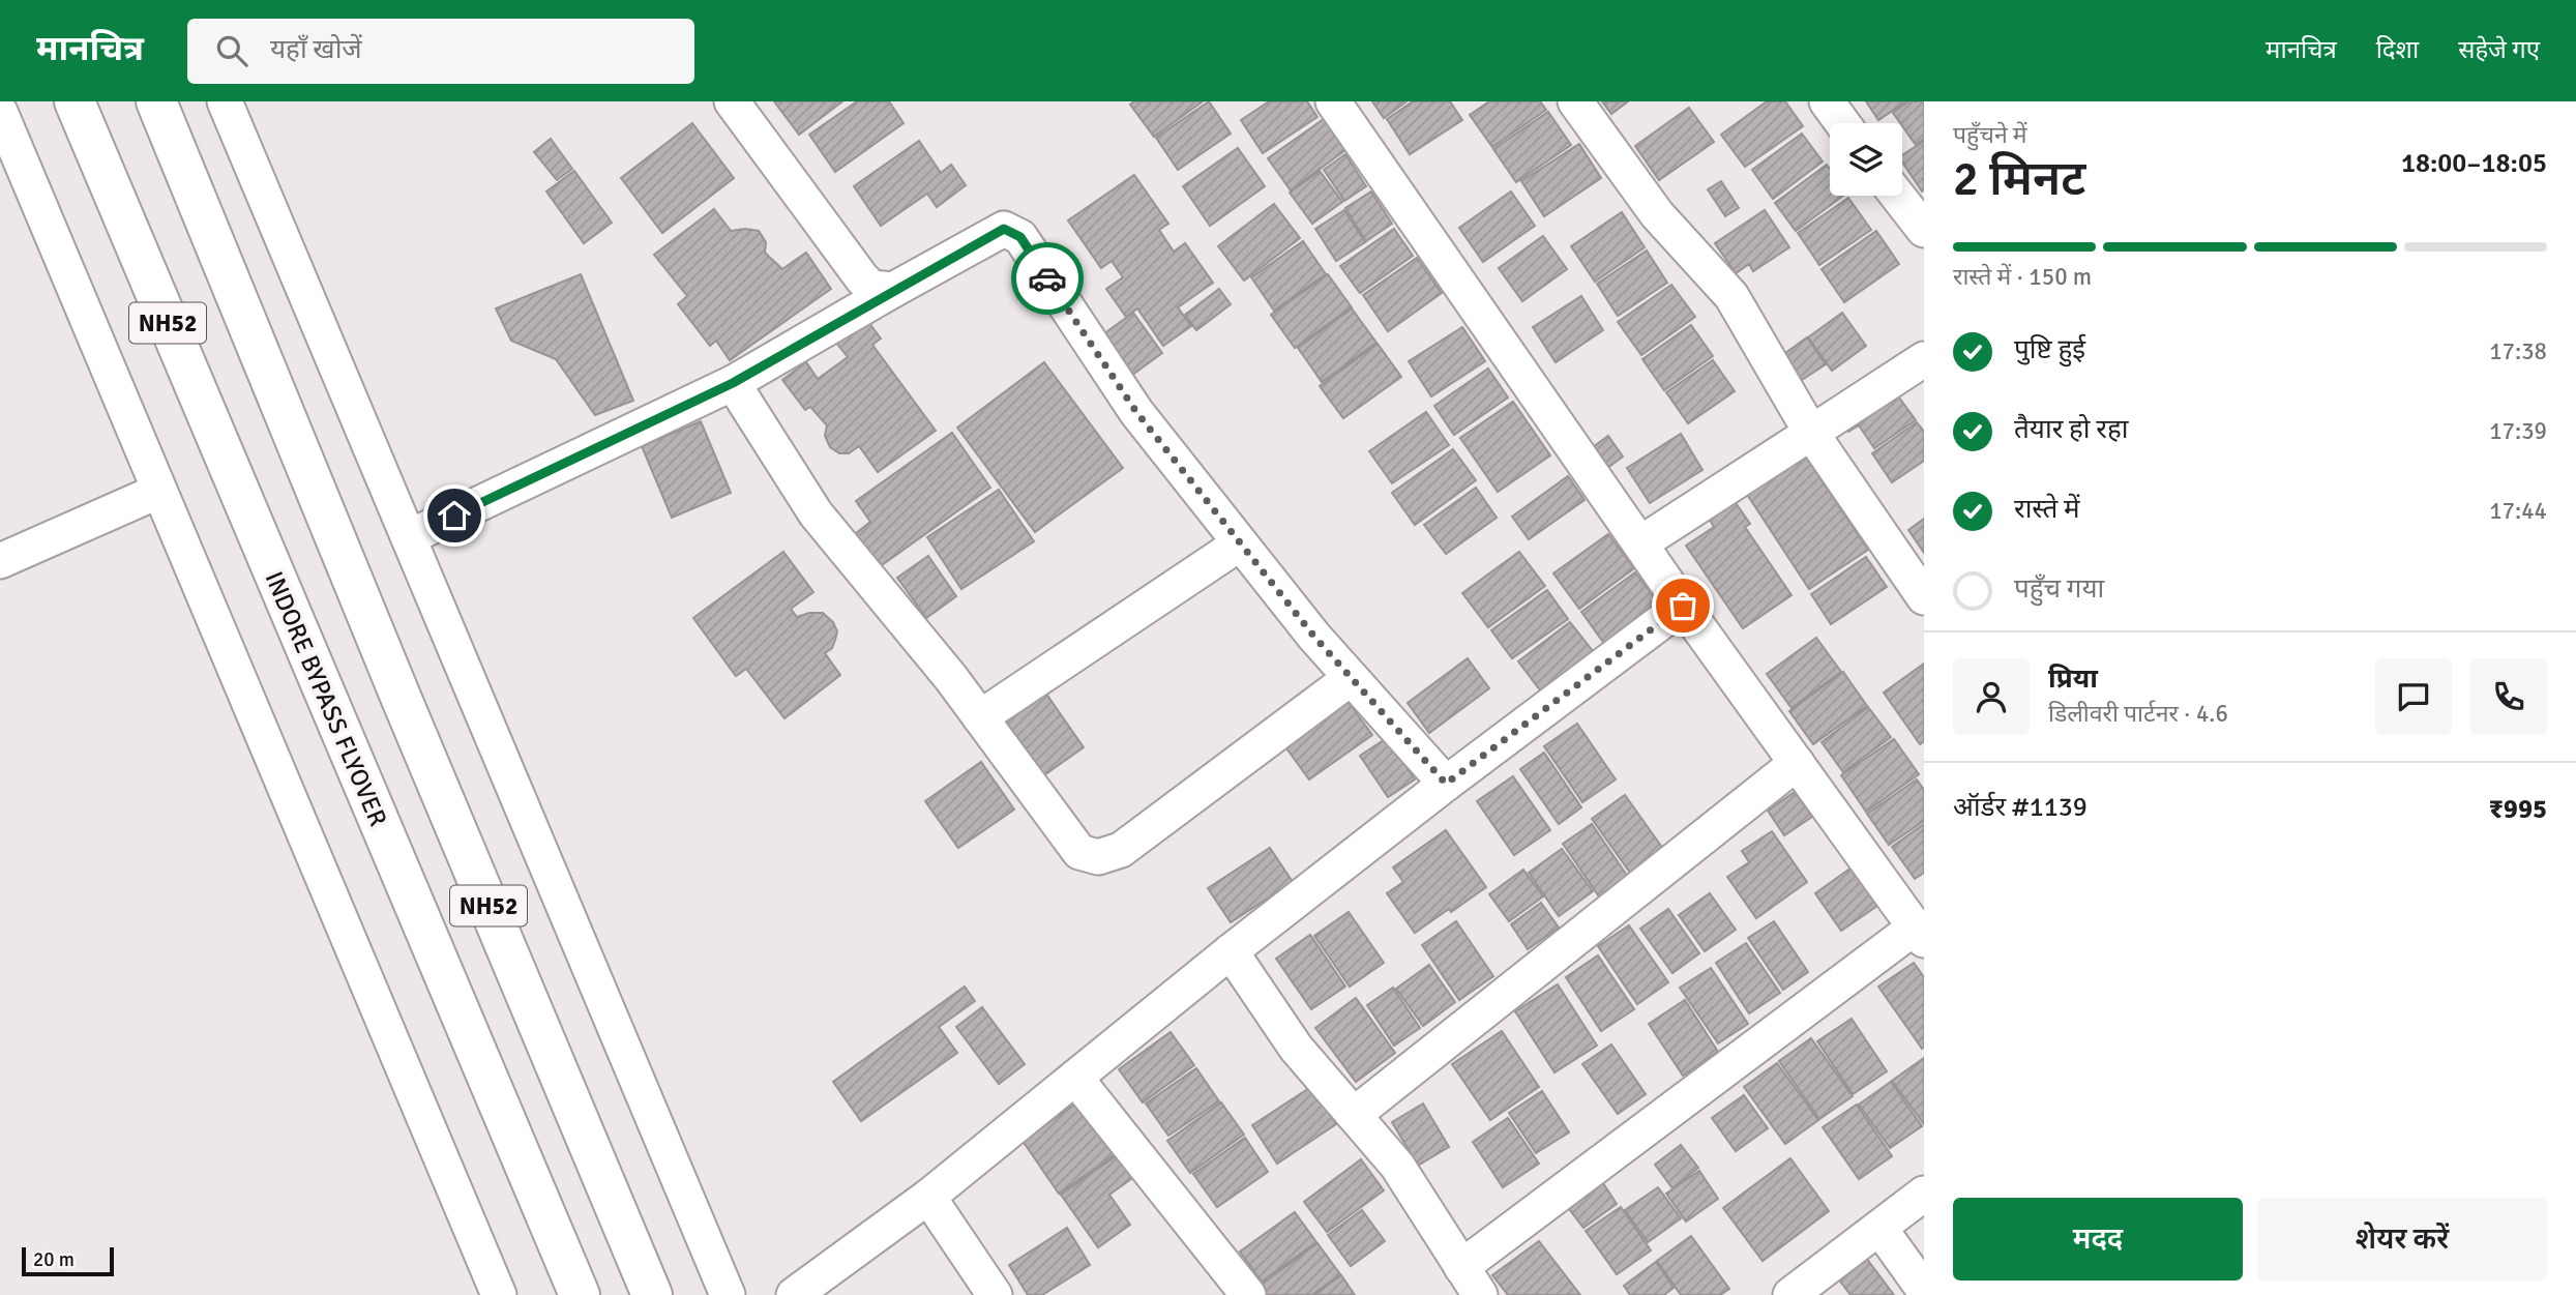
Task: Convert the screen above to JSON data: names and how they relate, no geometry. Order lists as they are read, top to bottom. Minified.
{"streets":{"highway":["NH52","INDORE BYPASS FLYOVER"]},"scale_bar":"20 m","page":{"header":"मानचित्र","search":"यहाँ खोजें","nav":["मानचित्र","दिशा","सहेजे गए"],"heading":["2 मिनट","पहुँचने में","18:00–18:05"],"panel":["प्रिया","डिलीवरी पार्टनर · 4.6","ऑर्डर #1139","₹995"],"bar":"रास्ते में · 150 m","list":[["पुष्टि हुई","17:38"],["तैयार हो रहा","17:39"],["रास्ते में","17:44"],"पहुँच गया"],"buttons":["मदद","शेयर करें"],"scale":"20 m"}}
